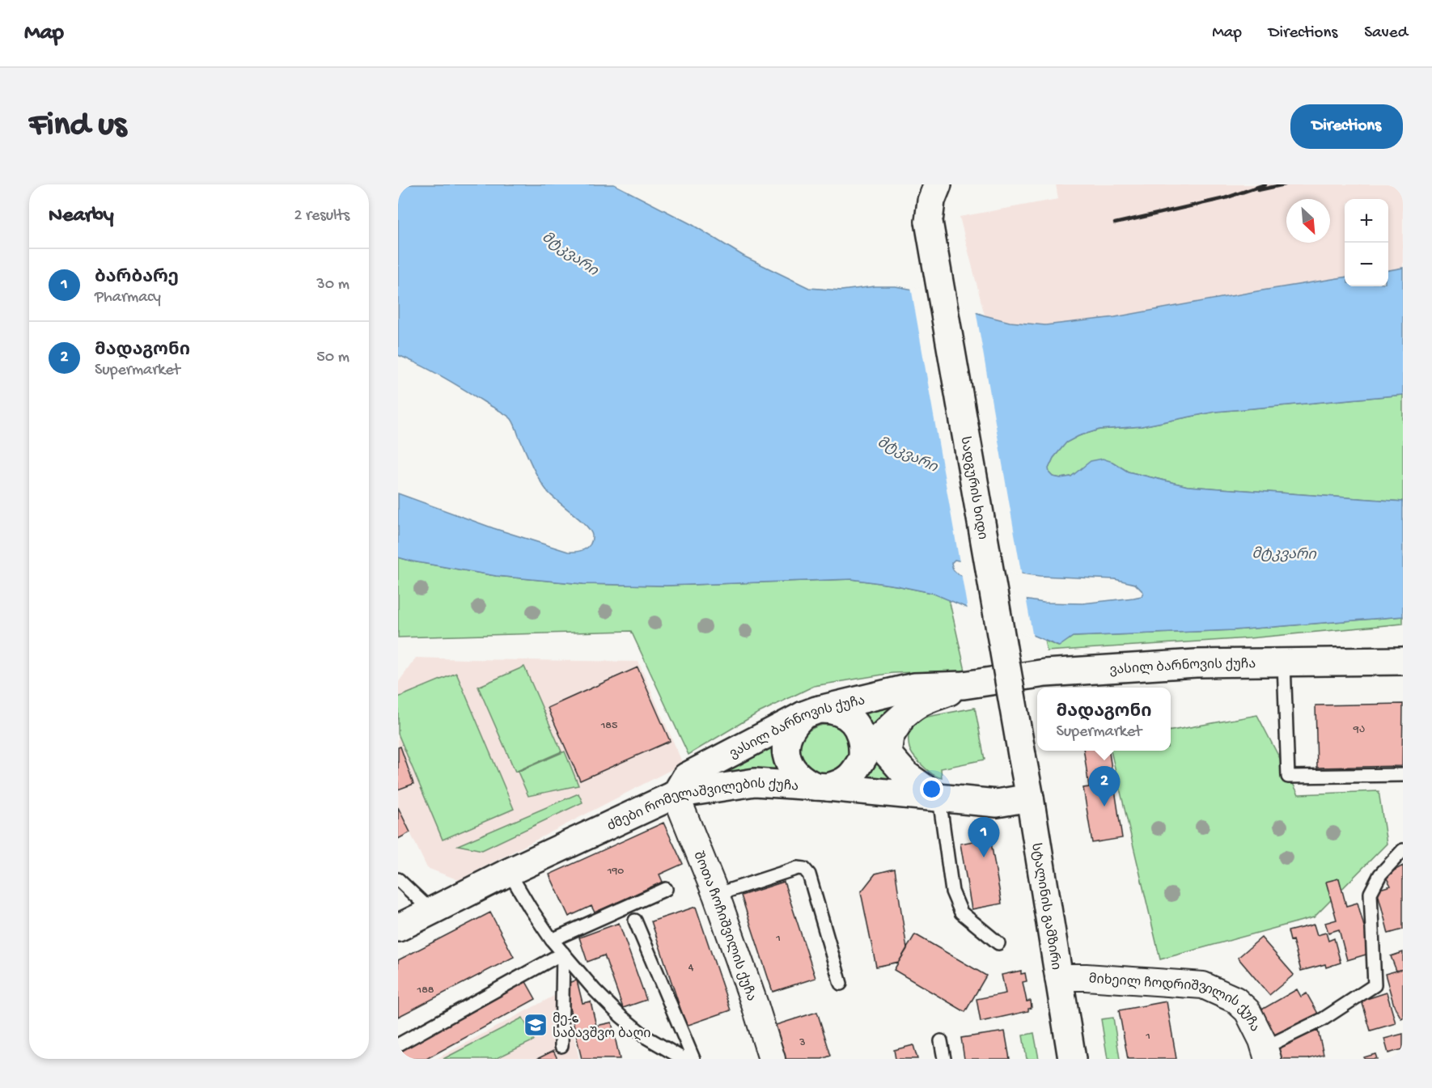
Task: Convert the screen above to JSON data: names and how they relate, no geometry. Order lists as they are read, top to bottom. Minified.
{"streets":{"street":["სადგურის ხიდი","ვასილ ბარნოვის ქუჩა","ძმები რომელაშვილების ქუჩა","სტალინის გამზირი","შოთა ჩოჩიშვილის ქუჩა","მიხეილ ჩოდრიშვილის ქუჩა"]},"crossings":[["სადგურის ხიდი","სტალინის გამზირი"],["ვასილ ბარნოვის ქუჩა","ძმები რომელაშვილების ქუჩა"],["ვასილ ბარნოვის ქუჩა","შოთა ჩოჩიშვილის ქუჩა"],["ძმები რომელაშვილების ქუჩა","სტალინის გამზირი"],["ძმები რომელაშვილების ქუჩა","შოთა ჩოჩიშვილის ქუჩა"],["სტალინის გამზირი","მიხეილ ჩოდრიშვილის ქუჩა"]],"water":["მტკვარი"],"places":{"school or university":["მე-6 საბავშვო ბაღი"]},"house_numbers":["185","9ა","190","1","4","188","1","3"],"north":"bottom right","page":{"header":"Map","nav":["Map","Directions","Saved"],"buttons":"Directions","title":"Find us","heading":["Nearby","2 results"],"map_buttons":["+","−"],"list":[{"mark":"1","name":"ბარბარე","note":"Pharmacy","value":"30 m"},{"mark":"2","name":"მადაგონი","note":"Supermarket","value":"50 m"}],"popup":["მადაგონი","Supermarket"],"pins":["2","1"]}}
